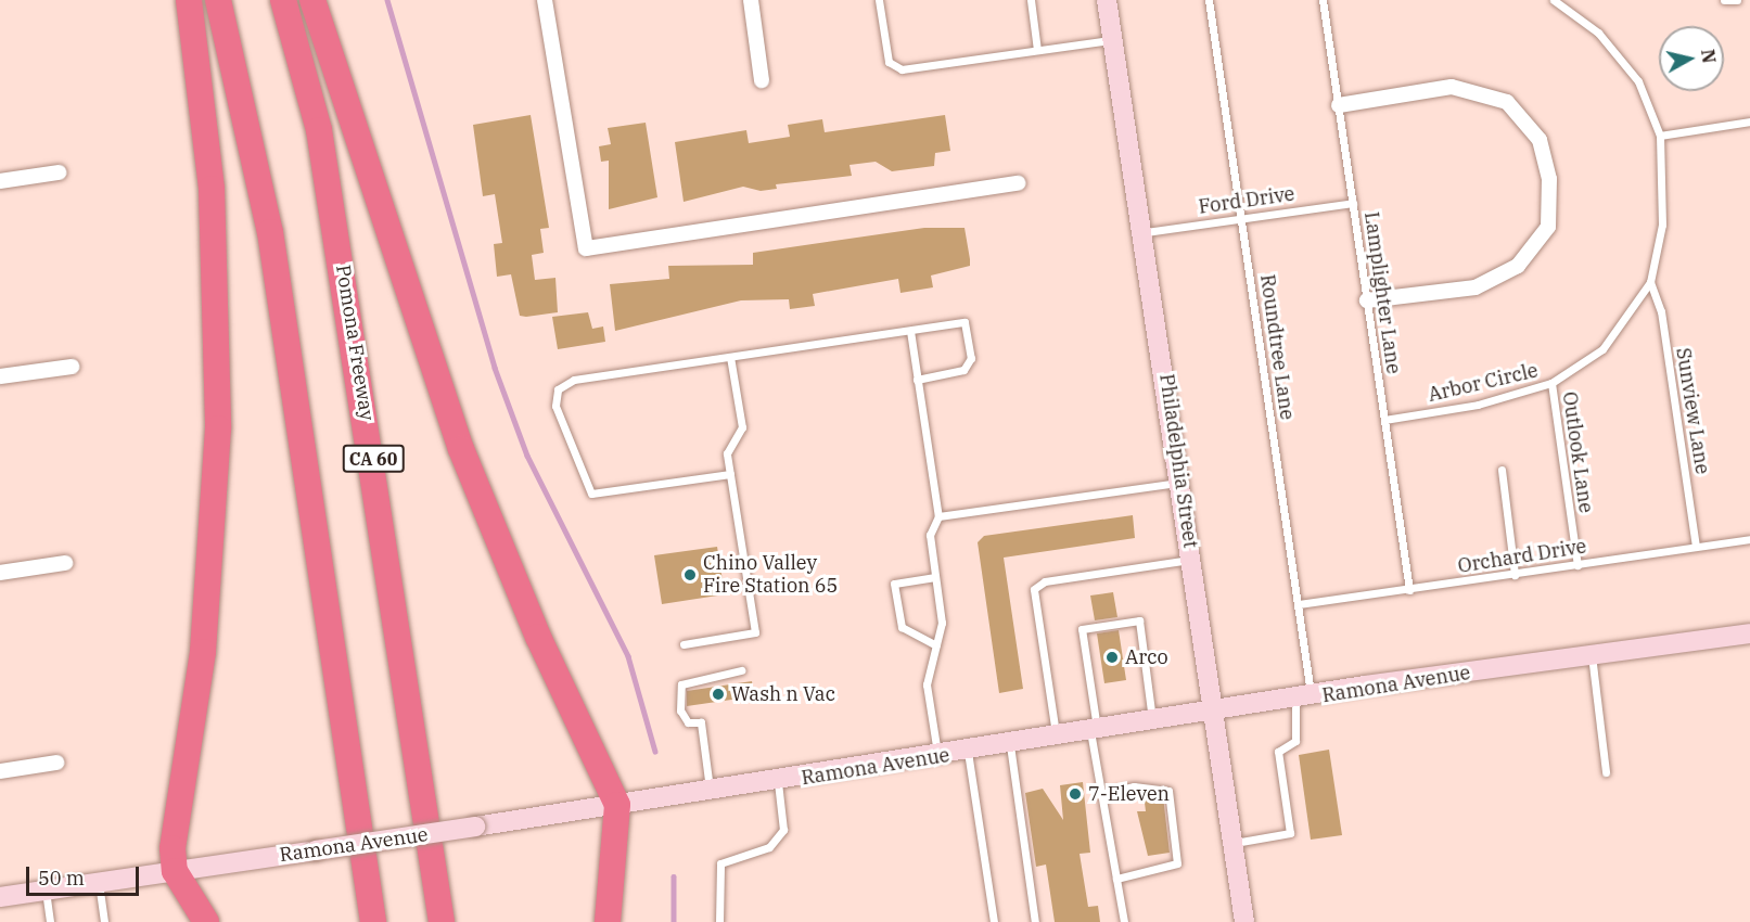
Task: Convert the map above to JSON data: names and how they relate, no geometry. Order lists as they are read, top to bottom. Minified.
{"streets":{"highway":["Pomona Freeway","CA 60"],"main road":["Philadelphia Street","Ramona Avenue"],"lane":["Ford Drive","Lamplighter Lane","Roundtree Lane","Arbor Circle","Sunview Lane","Outlook Lane","Orchard Drive"]},"crossings":[["Ford Drive","Lamplighter Lane"],["Ford Drive","Roundtree Lane"],["Ford Drive","Philadelphia Street"],["Lamplighter Lane","Arbor Circle"],["Lamplighter Lane","Orchard Drive"],["Roundtree Lane","Philadelphia Street"],["Roundtree Lane","Orchard Drive"],["Roundtree Lane","Ramona Avenue"],["Arbor Circle","Sunview Lane"],["Arbor Circle","Outlook Lane"],["Sunview Lane","Orchard Drive"],["Outlook Lane","Orchard Drive"],["Philadelphia Street","Ramona Avenue"]],"places":["Chino Valley Fire Station 65","Arco","Wash n Vac","7-Eleven"],"scale_bar":"50 m","north":"right"}
